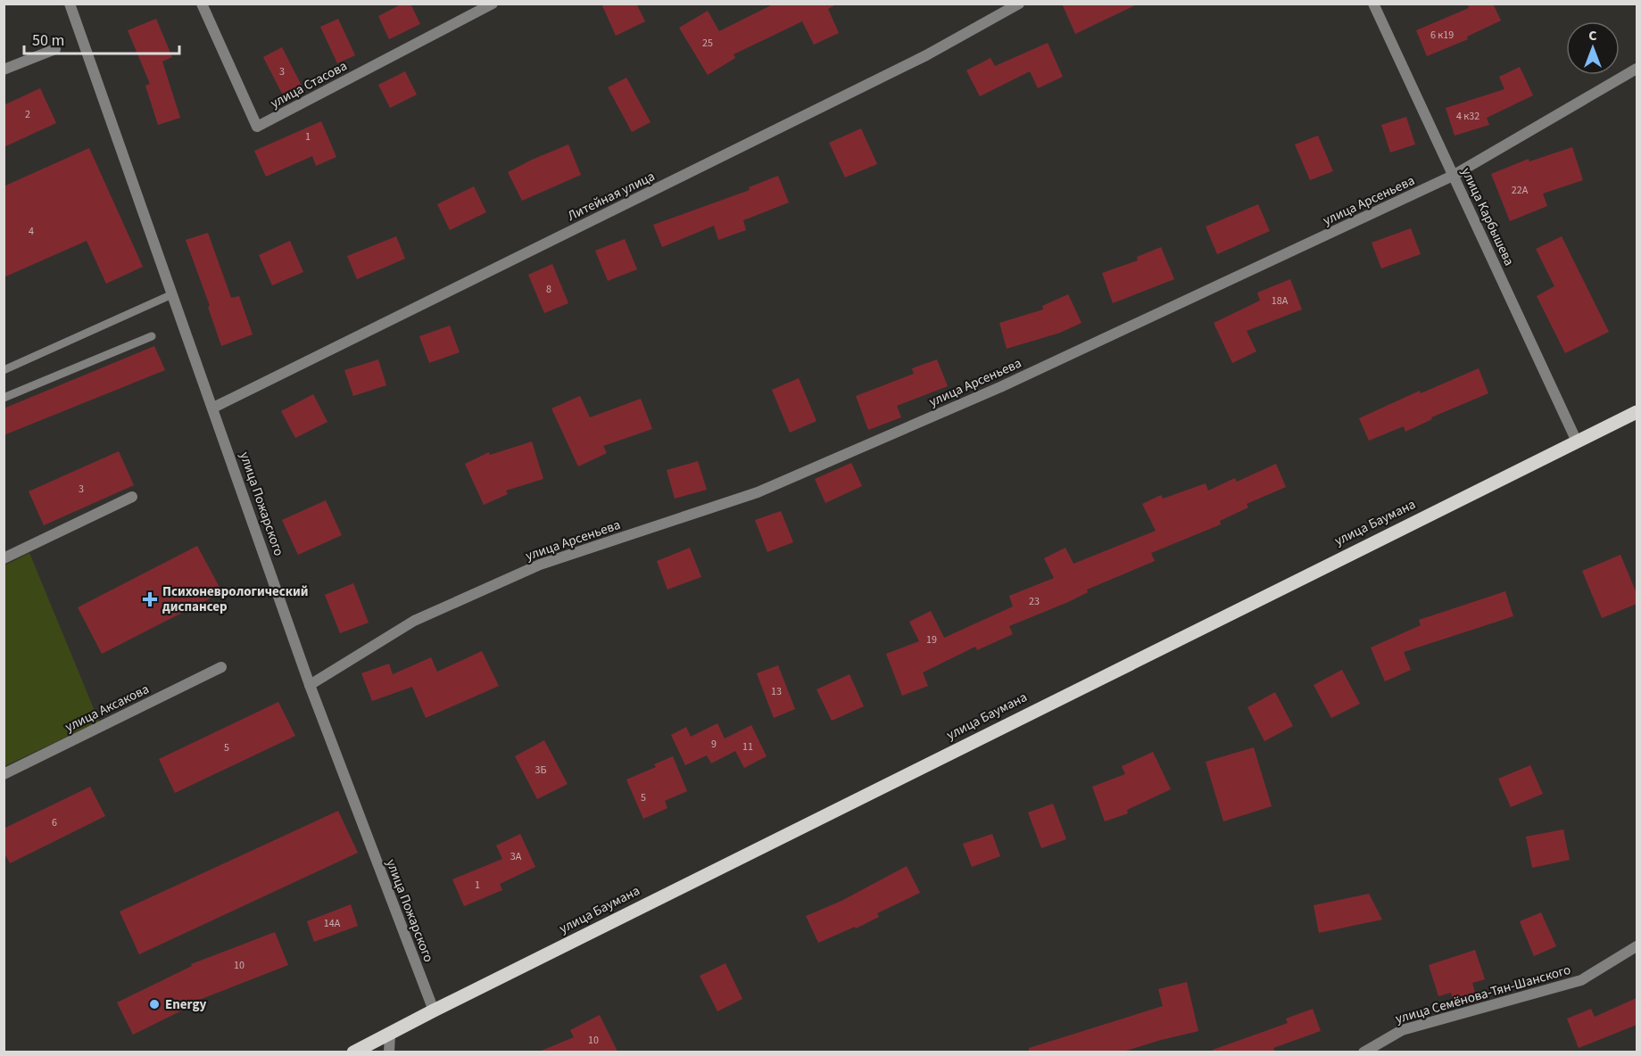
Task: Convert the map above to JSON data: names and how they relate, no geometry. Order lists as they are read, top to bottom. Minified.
{"streets":{"main road":["улица Баумана"],"street":["улица Стасова","Литейная улица","улица Арсеньева","улица Карбышева","улица Пожарского","улица Аксакова","улица Семёнова-Тян-Шанского"]},"crossings":[["Литейная улица","улица Пожарского"],["улица Арсеньева","улица Карбышева"],["улица Арсеньева","улица Пожарского"],["улица Карбышева","улица Баумана"],["улица Пожарского","улица Баумана"]],"places":{"health":["Психоневрологический диспансер"],"other":["Energy"]},"house_numbers":["6 к19","25","3","2","4 к32","1","22А","4","8","18А","3","23","19","13","9","11","5","3Б","5","6","3А","1","14А","10","10"],"scale_bar":"50 m","north":"top"}
